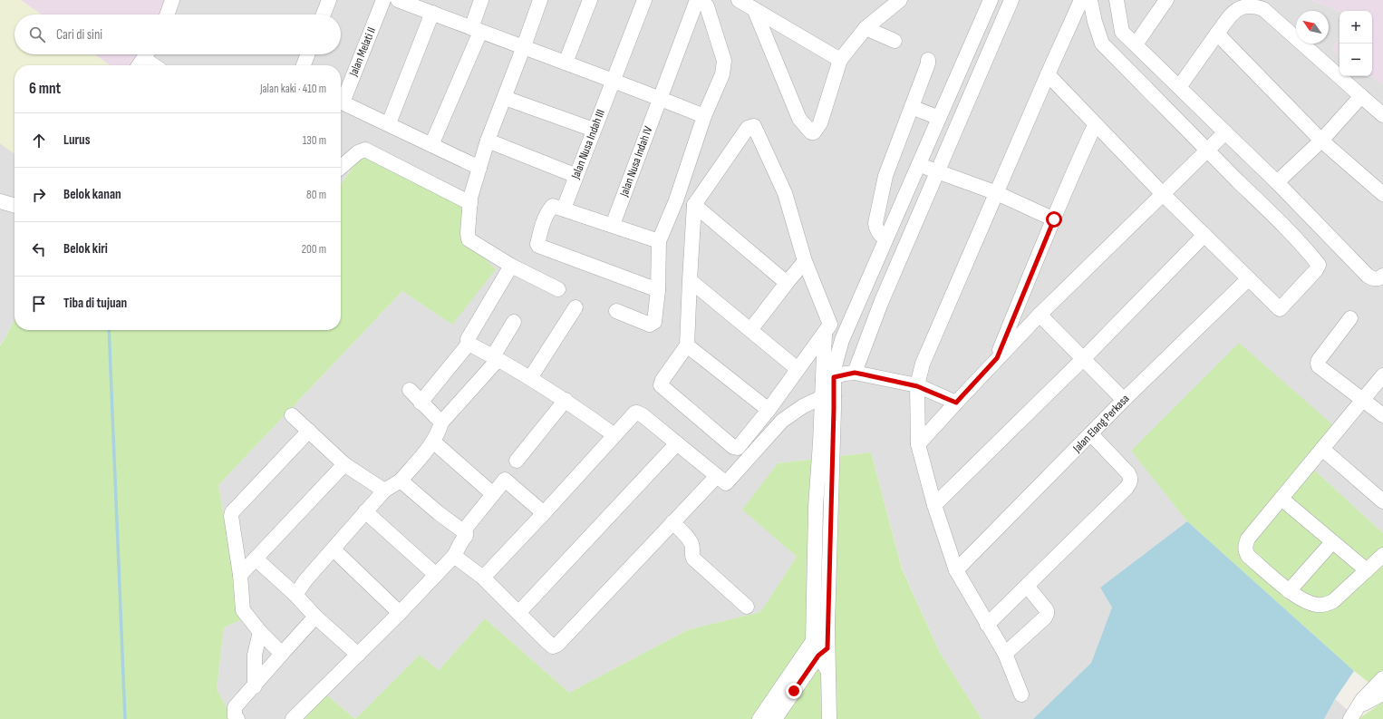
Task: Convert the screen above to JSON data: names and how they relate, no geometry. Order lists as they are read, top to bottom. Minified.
{"streets":{"street":["Jalan Melati II","Jalan Nusa Indah III","Jalan Nusa Indah IV","Jalan Elang Perkasa"]},"north":"top left","page":{"map_buttons":["+","−"],"search":"Cari di sini","heading":["6 mnt","Jalan kaki · 410 m"],"list":[["Lurus","130 m"],["Belok kanan","80 m"],["Belok kiri","200 m"],"Tiba di tujuan"]}}
